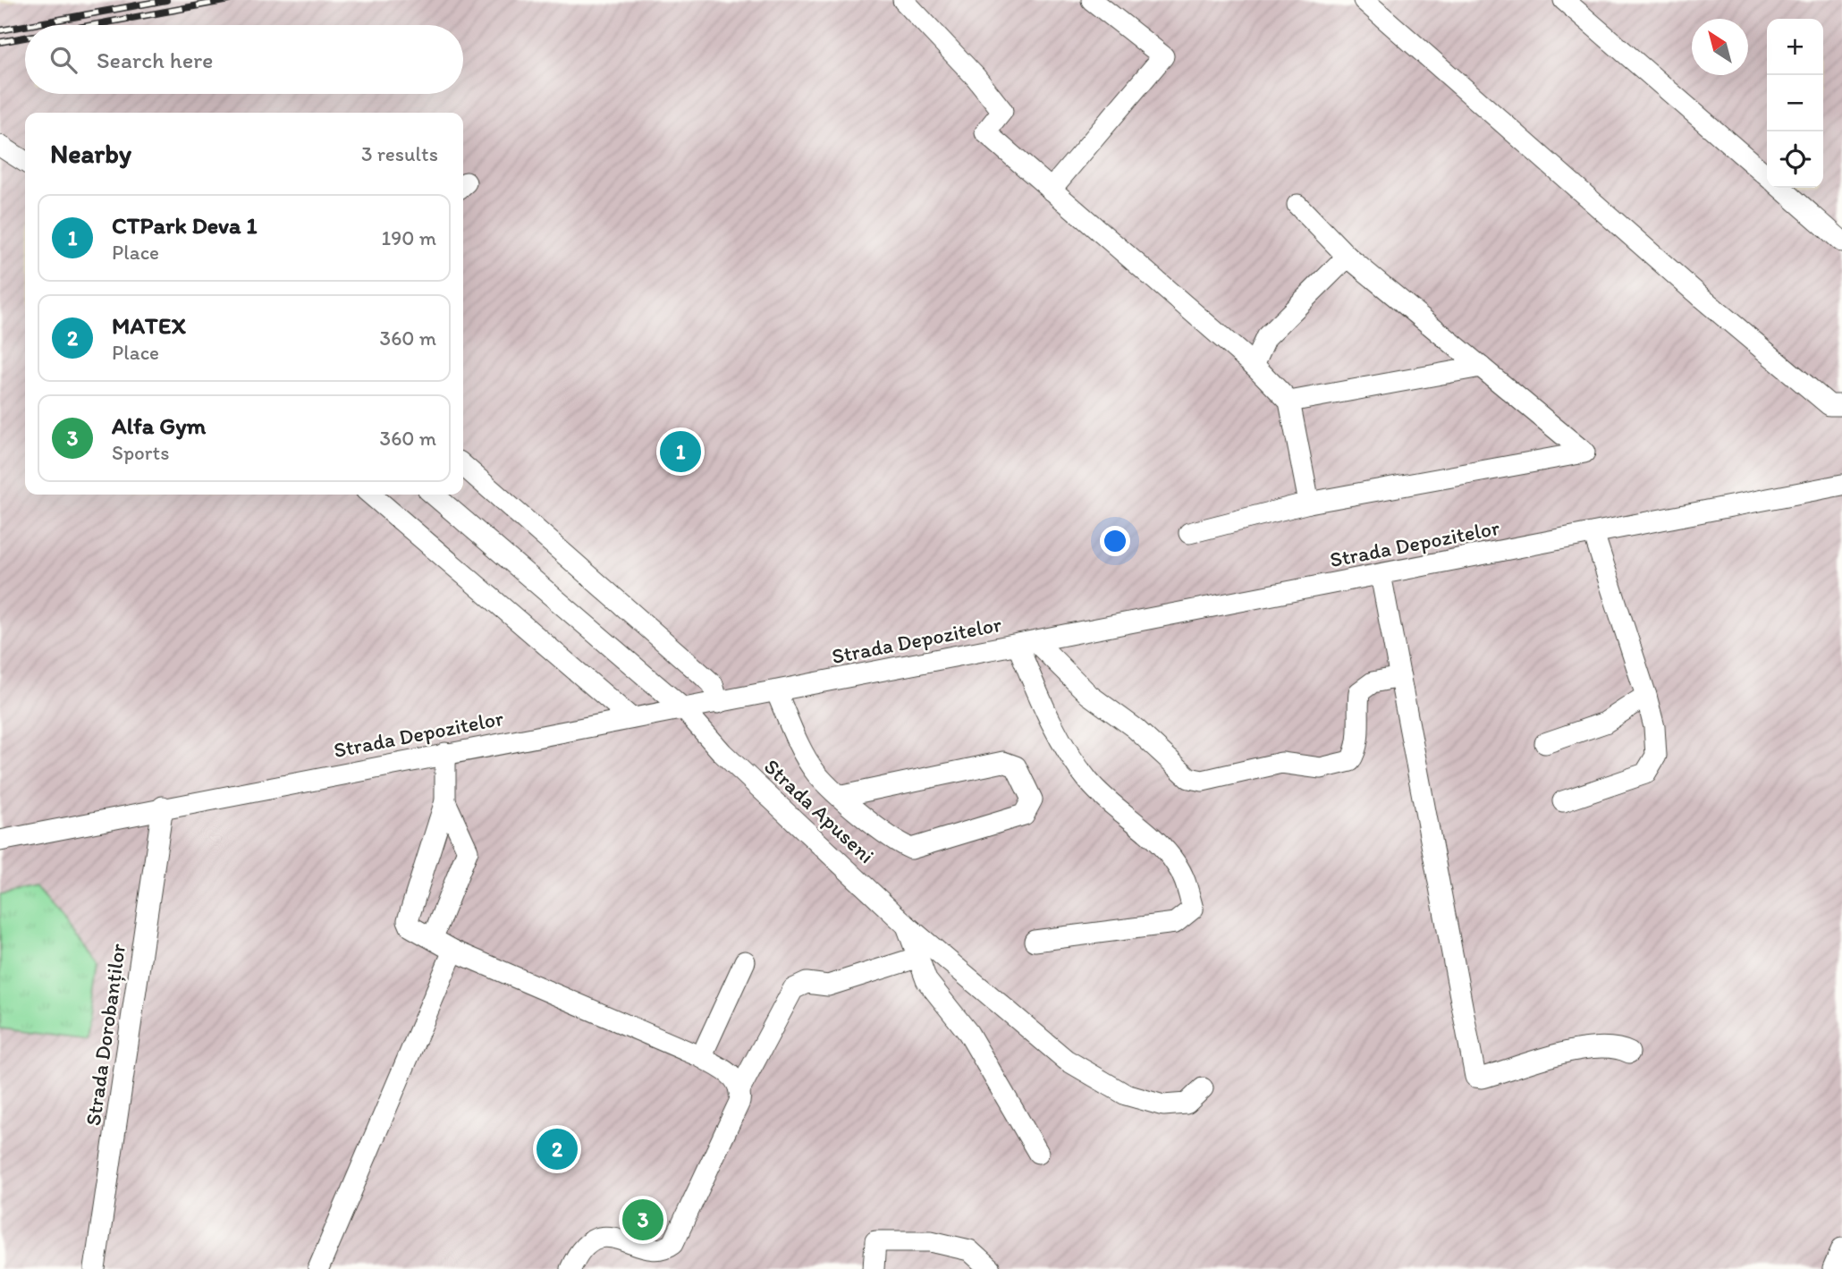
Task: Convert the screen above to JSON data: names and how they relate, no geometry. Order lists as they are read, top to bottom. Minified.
{"streets":{"street":["Strada Depozitelor","Strada Apuseni","Strada Dorobanților"]},"crossings":[["Strada Depozitelor","Strada Apuseni"],["Strada Depozitelor","Strada Dorobanților"]],"north":"top left","page":{"map_buttons":["+","−"],"search":"Search here","heading":["Nearby","3 results"],"list":[{"mark":"1","name":"CTPark Deva 1","note":"Place","value":"190 m"},{"mark":"2","name":"MATEX","note":"Place","value":"360 m"},{"mark":"3","name":"Alfa Gym","note":"Sports","value":"360 m"}],"pins":["1","2","3"]}}
